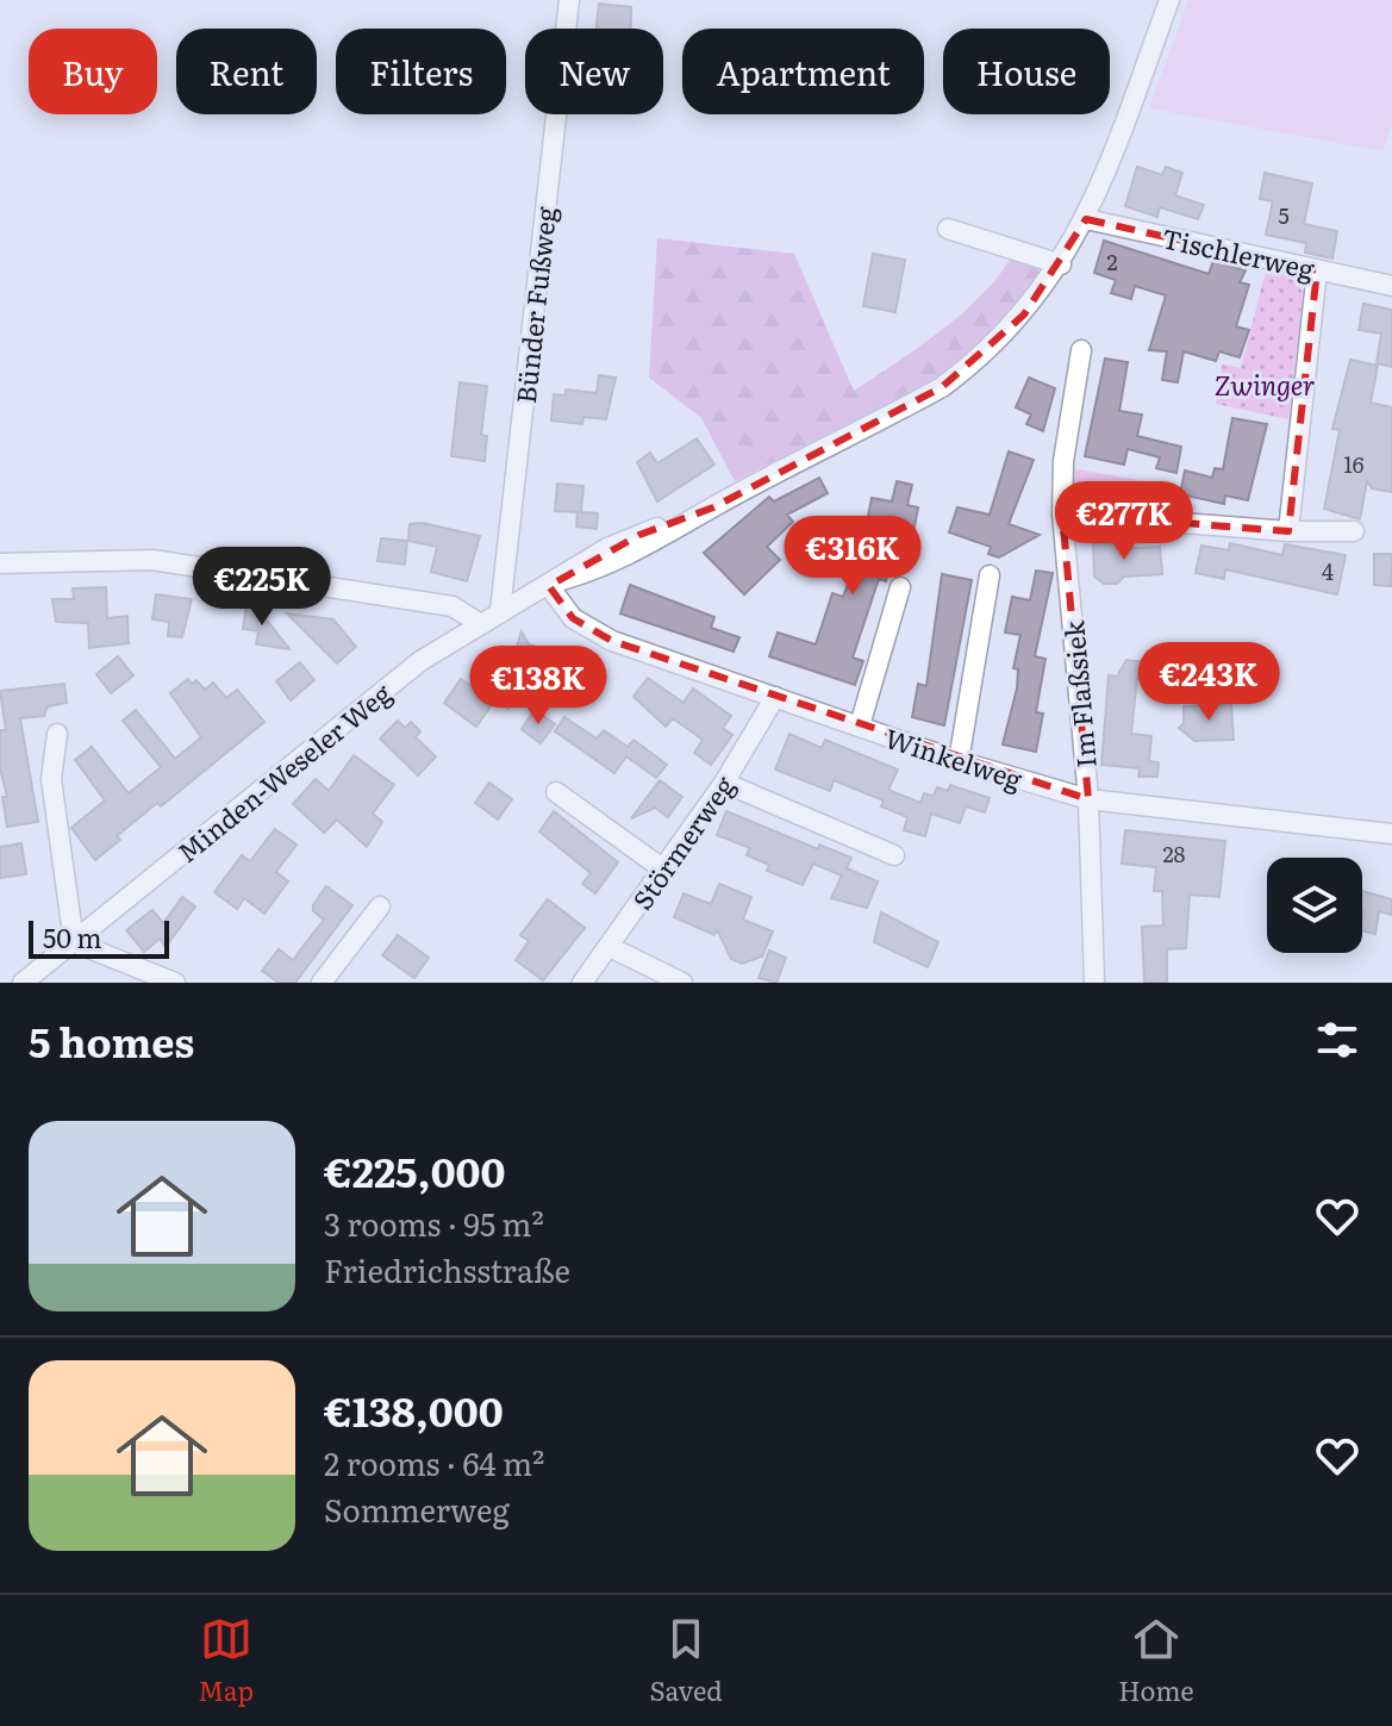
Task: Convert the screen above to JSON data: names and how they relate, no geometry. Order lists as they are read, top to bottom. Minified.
{"streets":{"street":["Tischlerweg","Bünder Fußweg","Im Flaßsiek","Winkelweg","Minden-Weseler Weg","Störmerweg"]},"crossings":[["Tischlerweg","Minden-Weseler Weg"],["Bünder Fußweg","Minden-Weseler Weg"],["Im Flaßsiek","Winkelweg"],["Winkelweg","Minden-Weseler Weg"],["Winkelweg","Störmerweg"]],"parks":["Zwinger"],"house_numbers":["5","2","16","4","28"],"scale_bar":"50 m","page":{"chip":["Buy","Rent","Filters","New","Apartment","House"],"price":["€277K","€316K","€225K","€243K","€138K"],"scale":"50 m","heading":"5 homes","list":[{"name":"€225,000","note":"3 rooms · 95 m² · Friedrichsstraße"},{"name":"€138,000","note":"2 rooms · 64 m² · Sommerweg"}],"tabs":["Map","Saved","Home"]}}
